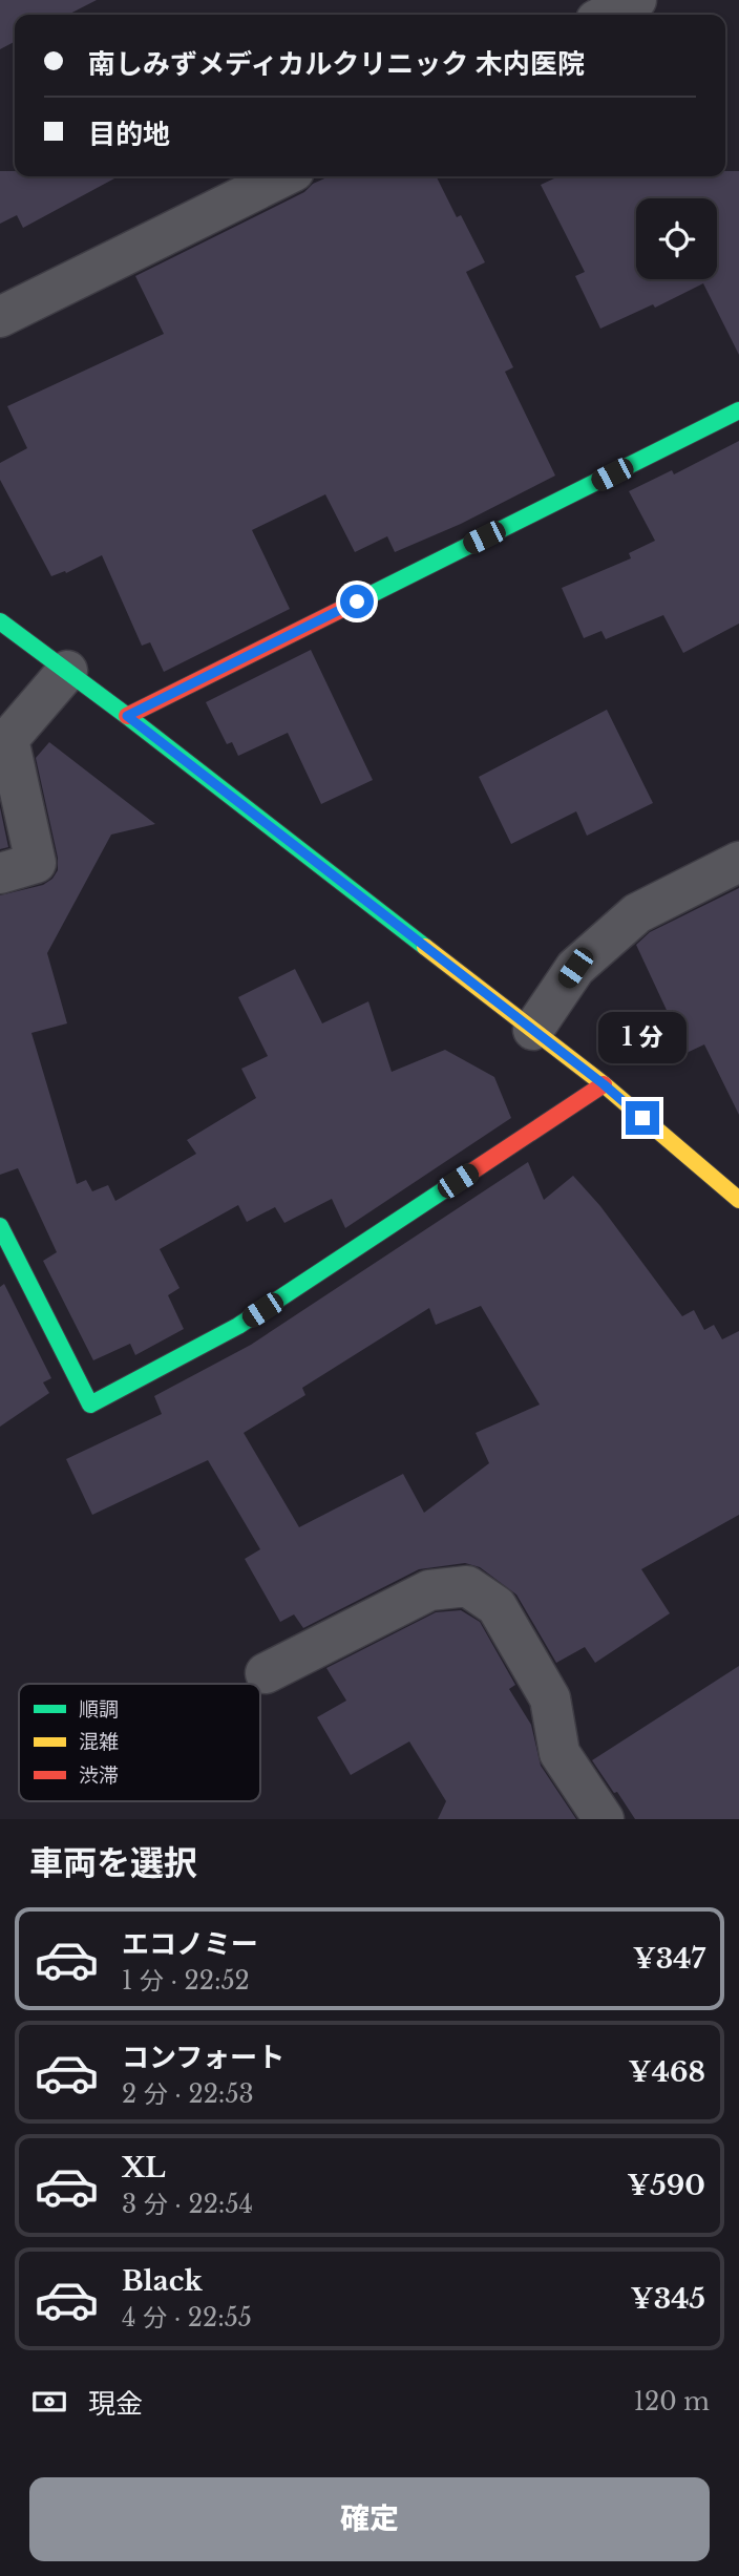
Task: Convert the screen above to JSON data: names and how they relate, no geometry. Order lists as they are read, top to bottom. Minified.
{"legend":["順調","混雑","渋滞"],"page":{"banner":["南しみずメディカルクリニック 木内医院","目的地"],"bubble":"1 分","heading":"車両を選択","list":[{"name":"エコノミー","note":"1 分 · 22:52","value":"¥347"},{"name":"コンフォート","note":"2 分 · 22:53","value":"¥468"},{"name":"XL","note":"3 分 · 22:54","value":"¥590"},{"name":"Black","note":"4 分 · 22:55","value":"¥345"}],"pay":["現金","120 m"],"buttons":"確定"}}
